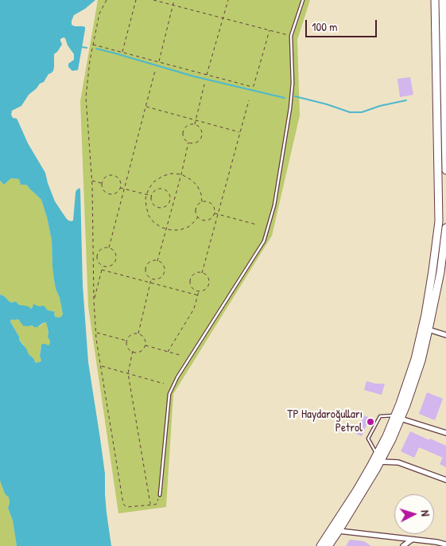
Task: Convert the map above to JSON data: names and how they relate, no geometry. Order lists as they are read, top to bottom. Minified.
{"places":["TP Haydaroğulları Petrol"],"scale_bar":"100 m","north":"right"}
